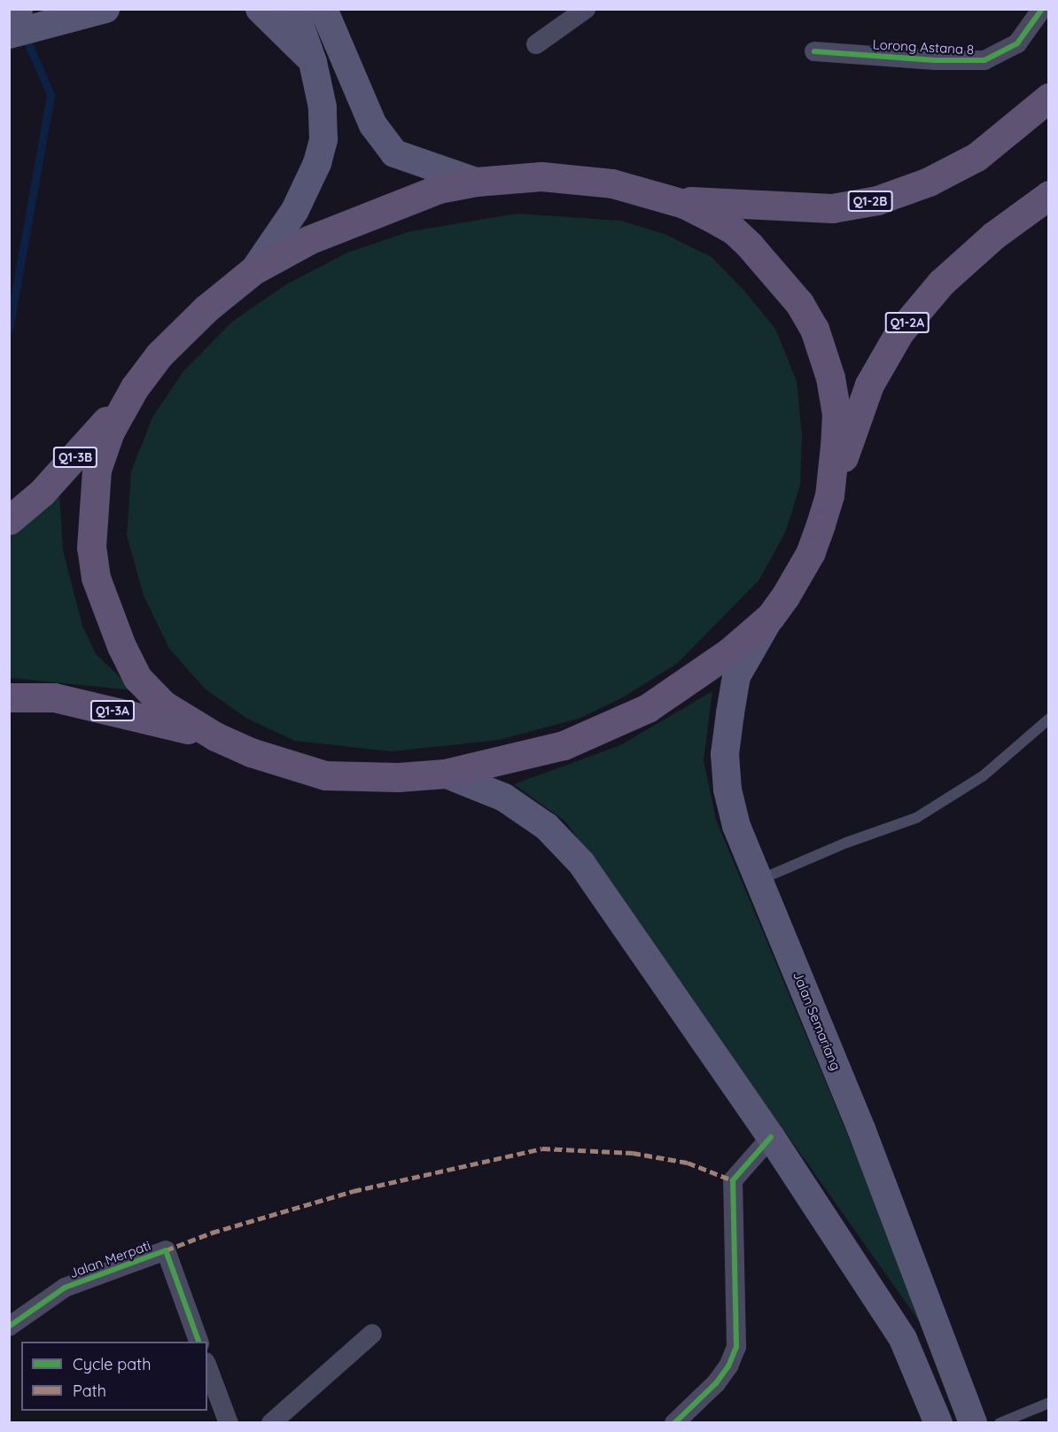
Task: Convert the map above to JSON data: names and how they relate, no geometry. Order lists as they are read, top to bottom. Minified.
{"streets":{"main road":["Q1-2B","Q1-2A","Q1-3B","Q1-3A","Jalan Semariang"],"street":["Lorong Astana 8","Jalan Merpati"]},"legend":["Cycle path","Path"]}
